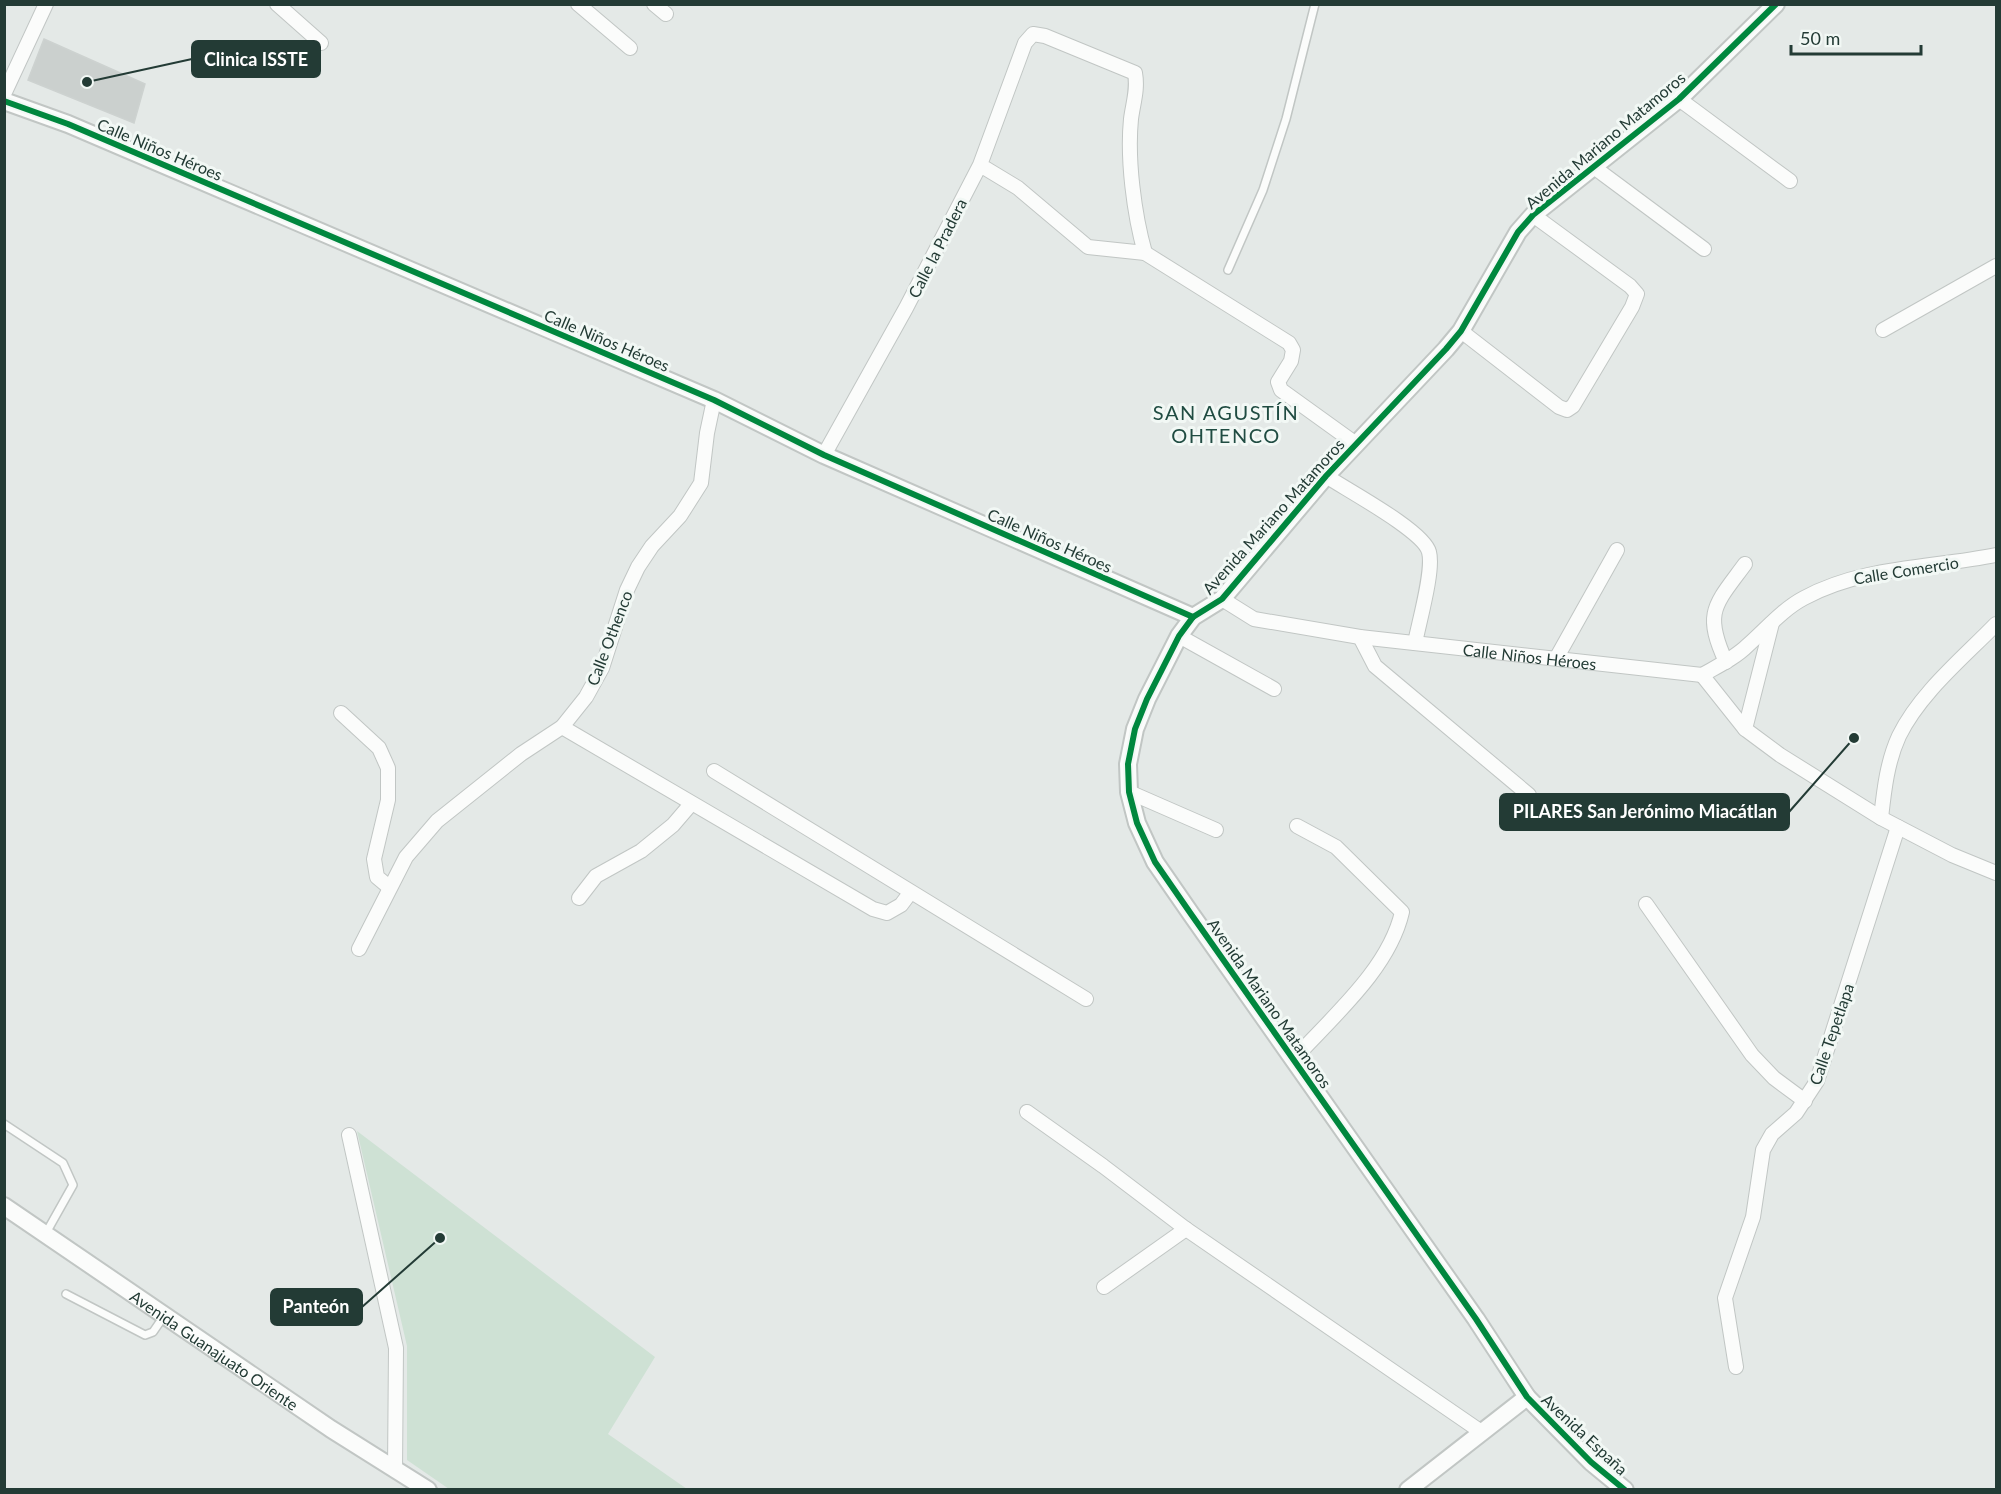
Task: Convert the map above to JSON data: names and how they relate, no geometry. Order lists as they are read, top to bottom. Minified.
{"streets":{"street":["Avenida Mariano Matamoros","Calle Niños Héroes","Calle la Pradera","Calle Comercio","Calle Othenco","Calle Tepetlapa","Avenida Guanajuato Oriente","Avenida España"]},"crossings":[["Avenida Mariano Matamoros","Calle Niños Héroes"],["Avenida Mariano Matamoros","Avenida España"],["Calle Niños Héroes","Calle la Pradera"],["Calle Niños Héroes","Calle Comercio"],["Calle Niños Héroes","Calle Othenco"]],"districts":["SAN AGUSTÍN OHTENCO"],"places":["Clinica ISSTE","PILARES San Jerónimo Miacátlan","Panteón"],"scale_bar":"50 m"}
